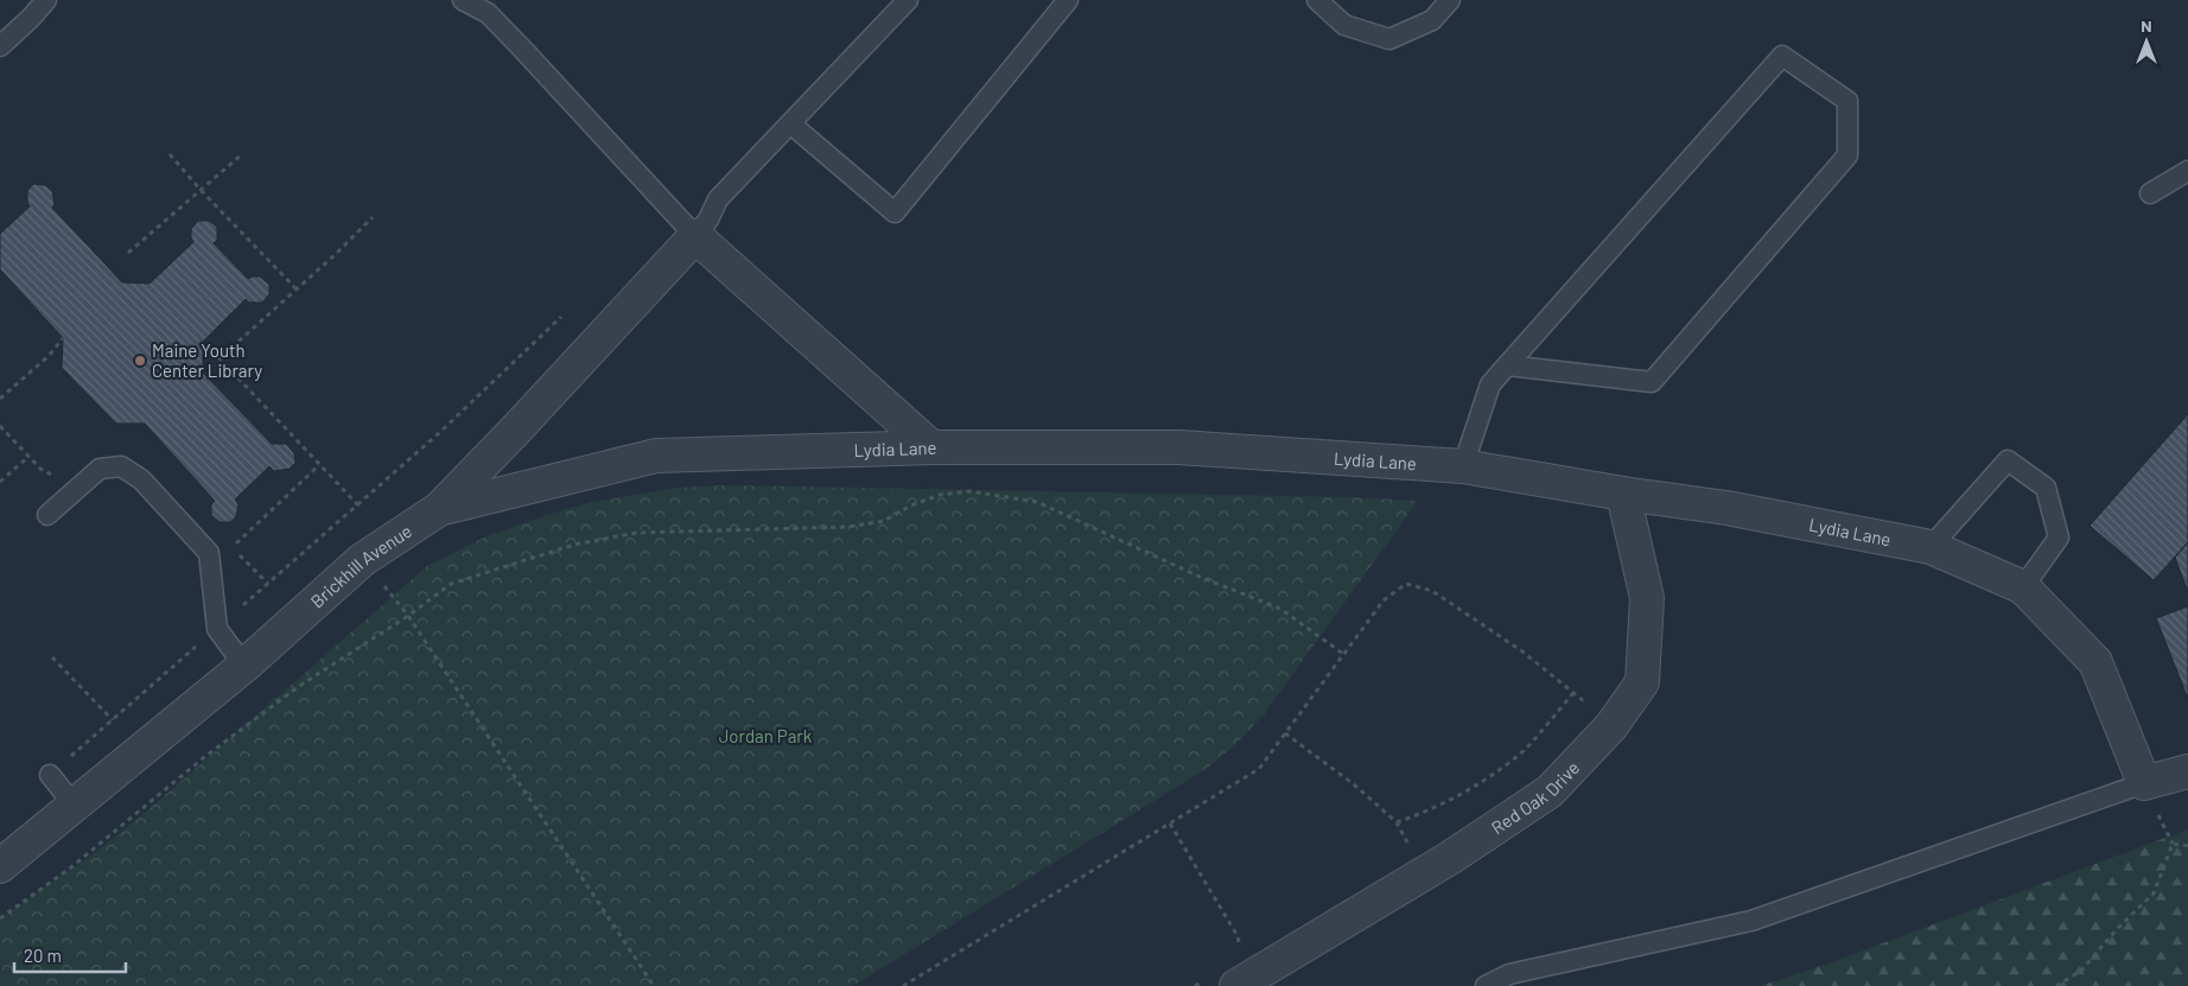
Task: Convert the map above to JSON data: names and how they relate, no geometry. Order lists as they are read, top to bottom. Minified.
{"streets":{"street":["Lydia Lane","Brickhill Avenue","Red Oak Drive"]},"crossings":[["Lydia Lane","Brickhill Avenue"],["Lydia Lane","Red Oak Drive"]],"parks":["Jordan Park"],"places":["Maine Youth Center Library"],"scale_bar":"20 m","north":"top"}
